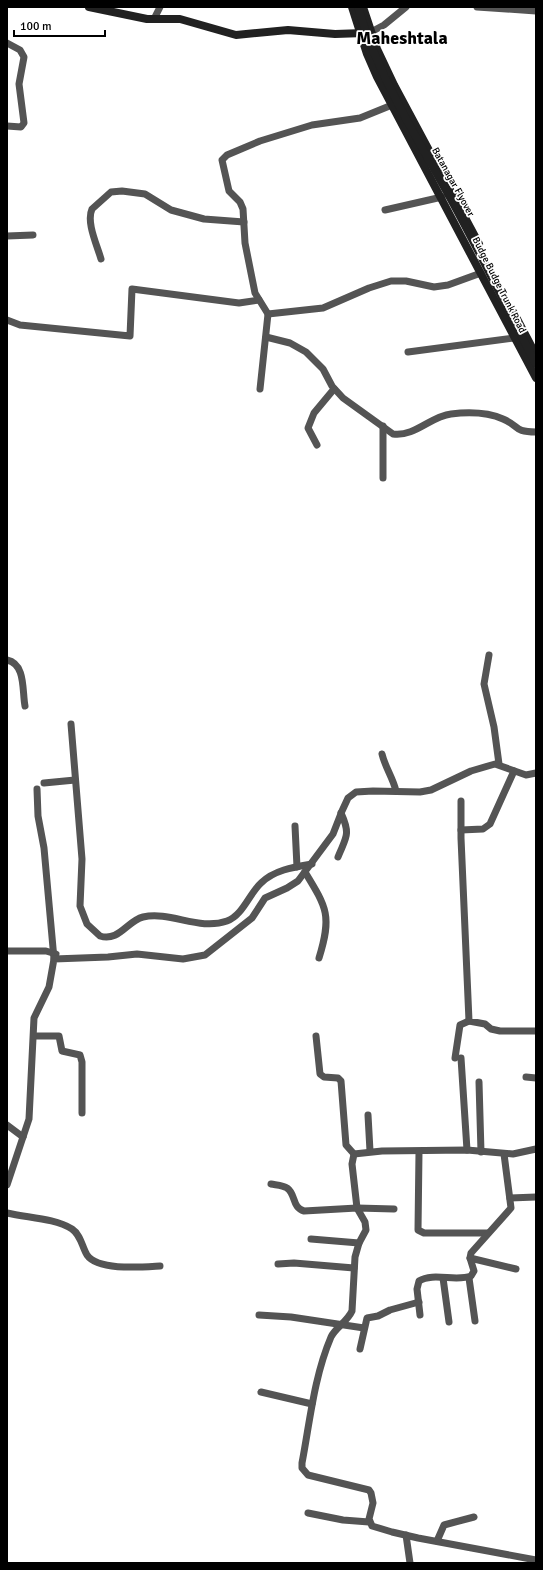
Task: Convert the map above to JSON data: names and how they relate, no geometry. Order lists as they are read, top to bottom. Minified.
{"streets":{"street":["Batanagar Flyover","Budge Budge Trunk Road"]},"districts":["Maheshtala"],"scale_bar":"100 m"}
